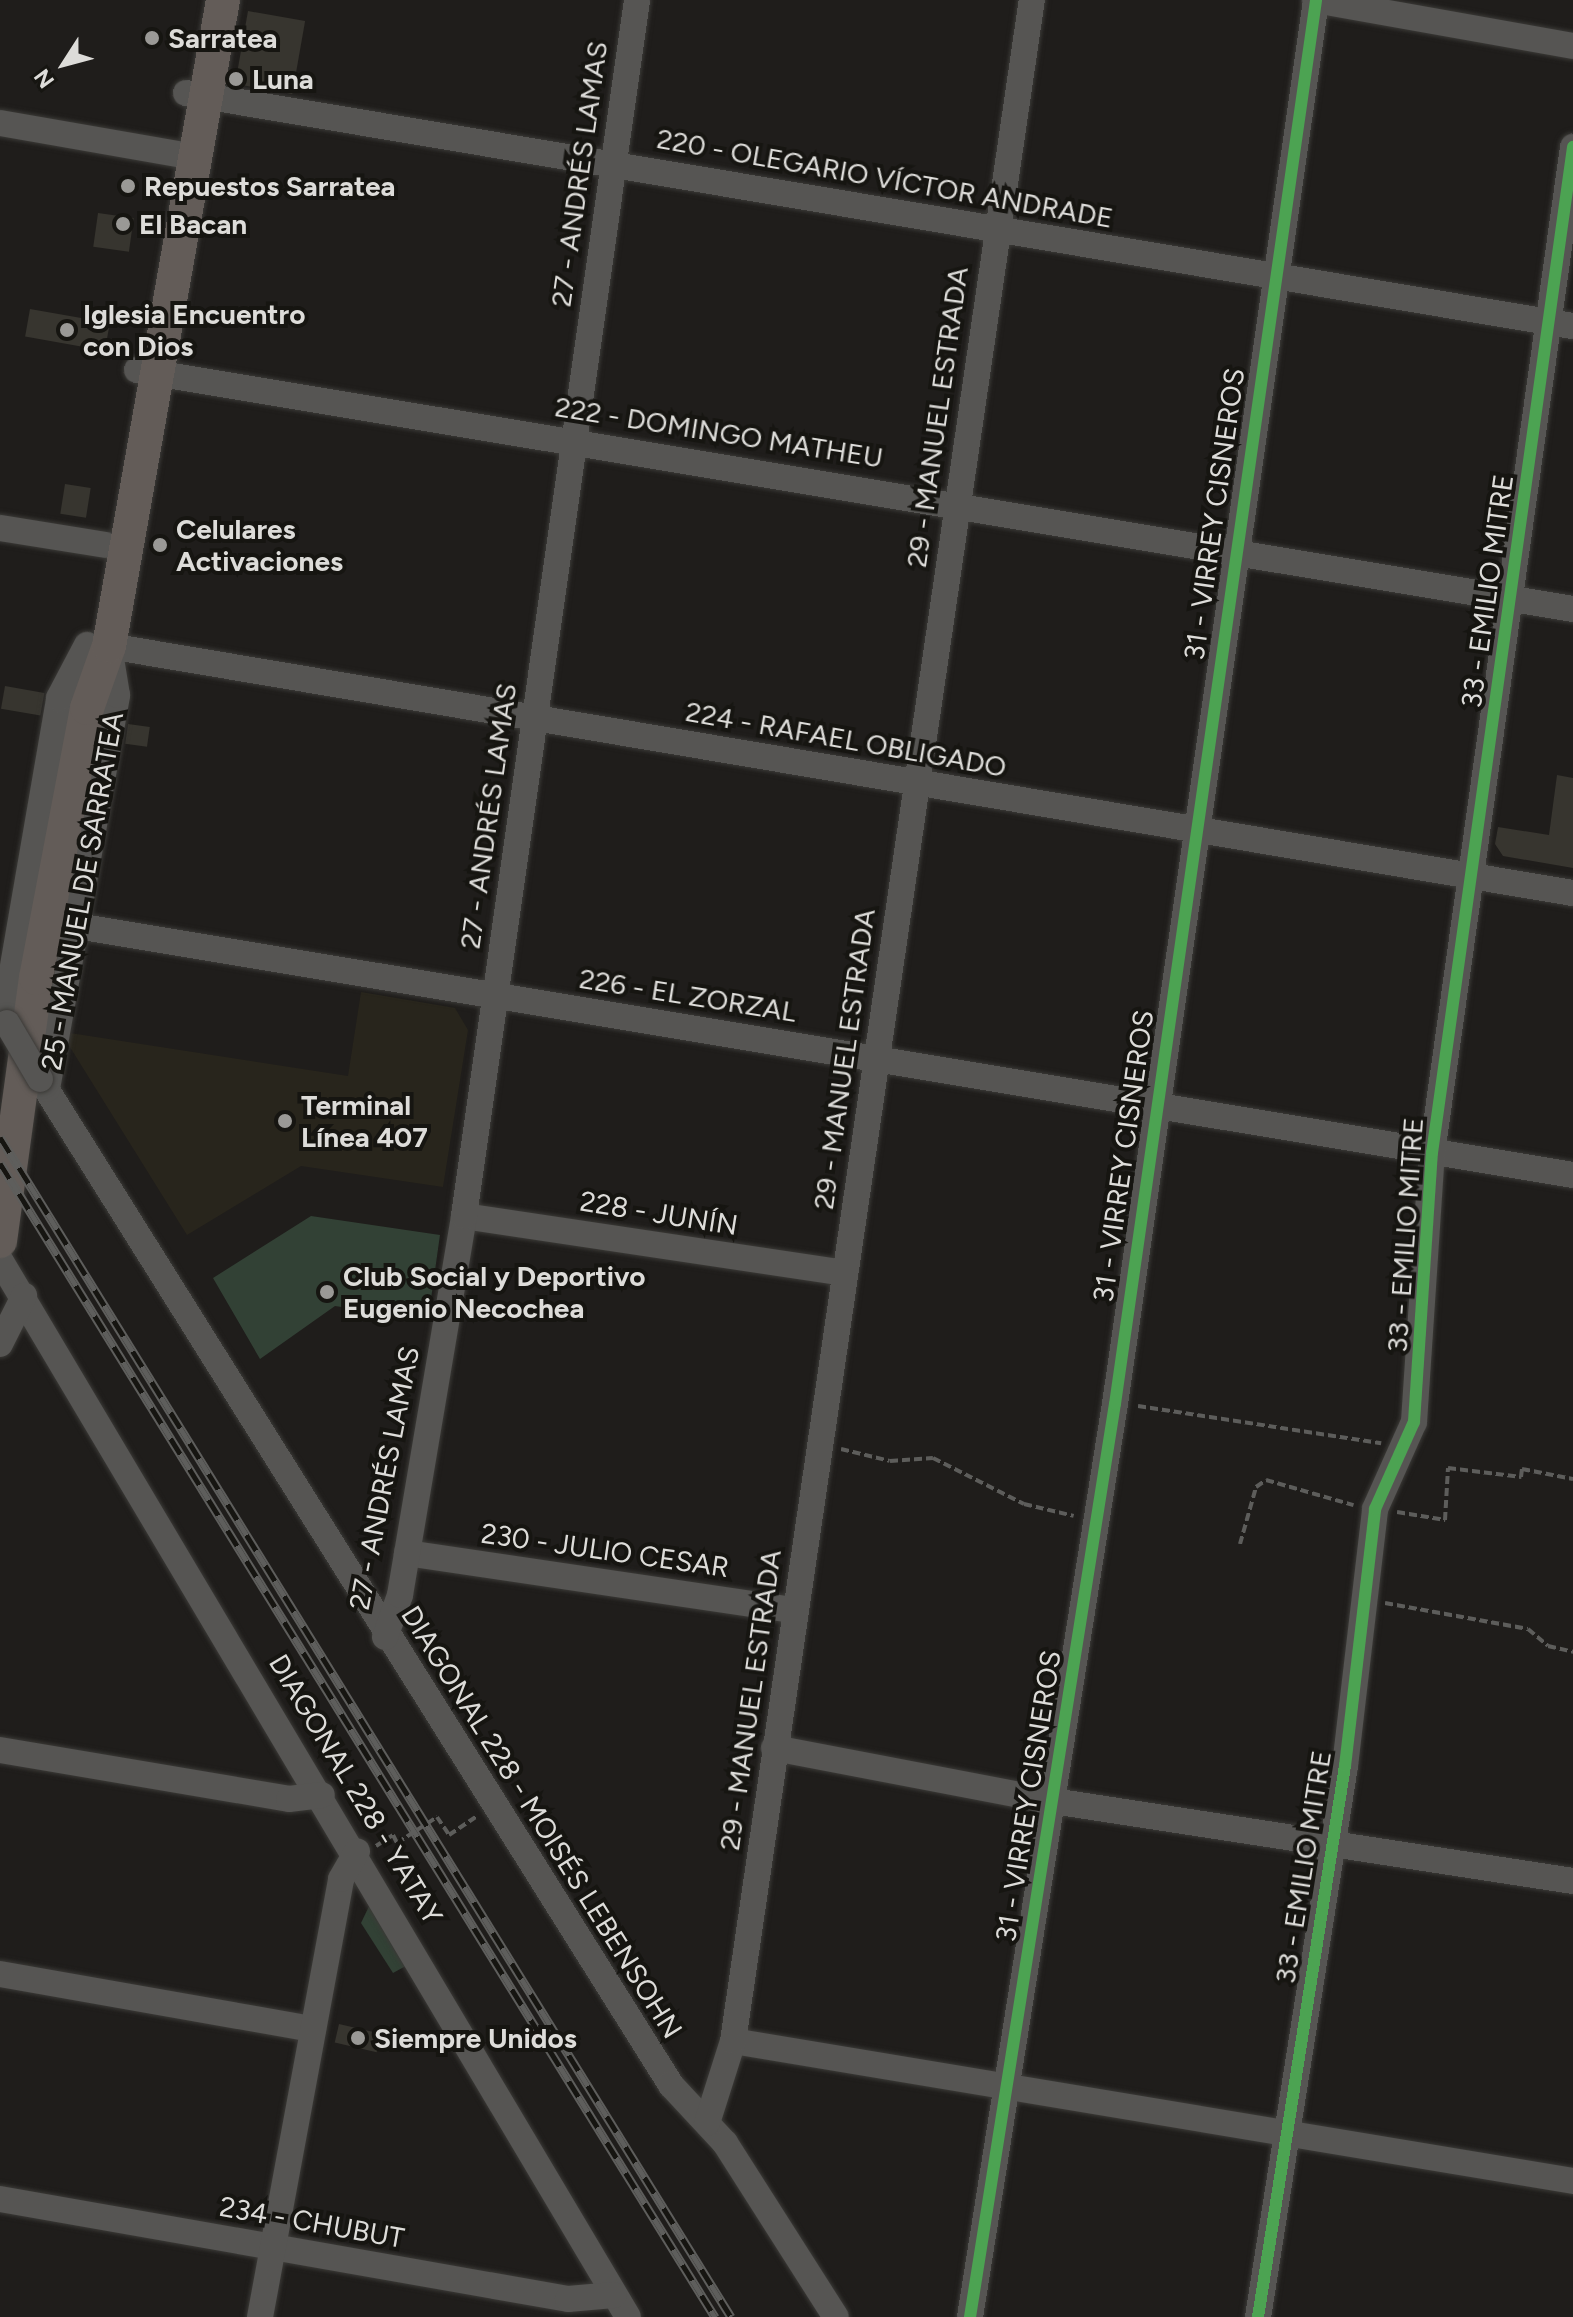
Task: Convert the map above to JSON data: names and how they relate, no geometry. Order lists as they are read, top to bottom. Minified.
{"streets":{"main road":["25 - MANUEL DE SARRATEA"],"street":["27 - ANDRÉS LAMAS","220 - OLEGARIO VÍCTOR ANDRADE","29 - MANUEL ESTRADA","222 - DOMINGO MATHEU","31 - VIRREY CISNEROS","33 - EMILIO MITRE","224 - RAFAEL OBLIGADO","226 - EL ZORZAL","228 - JUNÍN","230 - JULIO CESAR","DIAGONAL 228 - YATAY","DIAGONAL 228 - MOISÉS LEBENSOHN","234 - CHUBUT"]},"crossings":[["27 - ANDRÉS LAMAS","220 - OLEGARIO VÍCTOR ANDRADE"],["27 - ANDRÉS LAMAS","222 - DOMINGO MATHEU"],["27 - ANDRÉS LAMAS","224 - RAFAEL OBLIGADO"],["27 - ANDRÉS LAMAS","226 - EL ZORZAL"],["27 - ANDRÉS LAMAS","228 - JUNÍN"],["27 - ANDRÉS LAMAS","230 - JULIO CESAR"],["27 - ANDRÉS LAMAS","DIAGONAL 228 - MOISÉS LEBENSOHN"],["220 - OLEGARIO VÍCTOR ANDRADE","29 - MANUEL ESTRADA"],["220 - OLEGARIO VÍCTOR ANDRADE","31 - VIRREY CISNEROS"],["220 - OLEGARIO VÍCTOR ANDRADE","33 - EMILIO MITRE"],["29 - MANUEL ESTRADA","222 - DOMINGO MATHEU"],["29 - MANUEL ESTRADA","224 - RAFAEL OBLIGADO"],["29 - MANUEL ESTRADA","226 - EL ZORZAL"],["29 - MANUEL ESTRADA","228 - JUNÍN"],["29 - MANUEL ESTRADA","230 - JULIO CESAR"],["29 - MANUEL ESTRADA","DIAGONAL 228 - MOISÉS LEBENSOHN"],["222 - DOMINGO MATHEU","31 - VIRREY CISNEROS"],["222 - DOMINGO MATHEU","33 - EMILIO MITRE"],["222 - DOMINGO MATHEU","25 - MANUEL DE SARRATEA"],["31 - VIRREY CISNEROS","224 - RAFAEL OBLIGADO"],["31 - VIRREY CISNEROS","226 - EL ZORZAL"],["33 - EMILIO MITRE","224 - RAFAEL OBLIGADO"],["33 - EMILIO MITRE","226 - EL ZORZAL"],["224 - RAFAEL OBLIGADO","25 - MANUEL DE SARRATEA"],["25 - MANUEL DE SARRATEA","226 - EL ZORZAL"],["25 - MANUEL DE SARRATEA","DIAGONAL 228 - MOISÉS LEBENSOHN"],["DIAGONAL 228 - YATAY","234 - CHUBUT"]],"places":["Sarratea","Luna","Repuestos Sarratea","El Bacan","Iglesia Encuentro con Dios","Celulares Activaciones","Terminal Línea 407","Club Social y Deportivo Eugenio Necochea","Siempre Unidos"],"north":"bottom left"}
